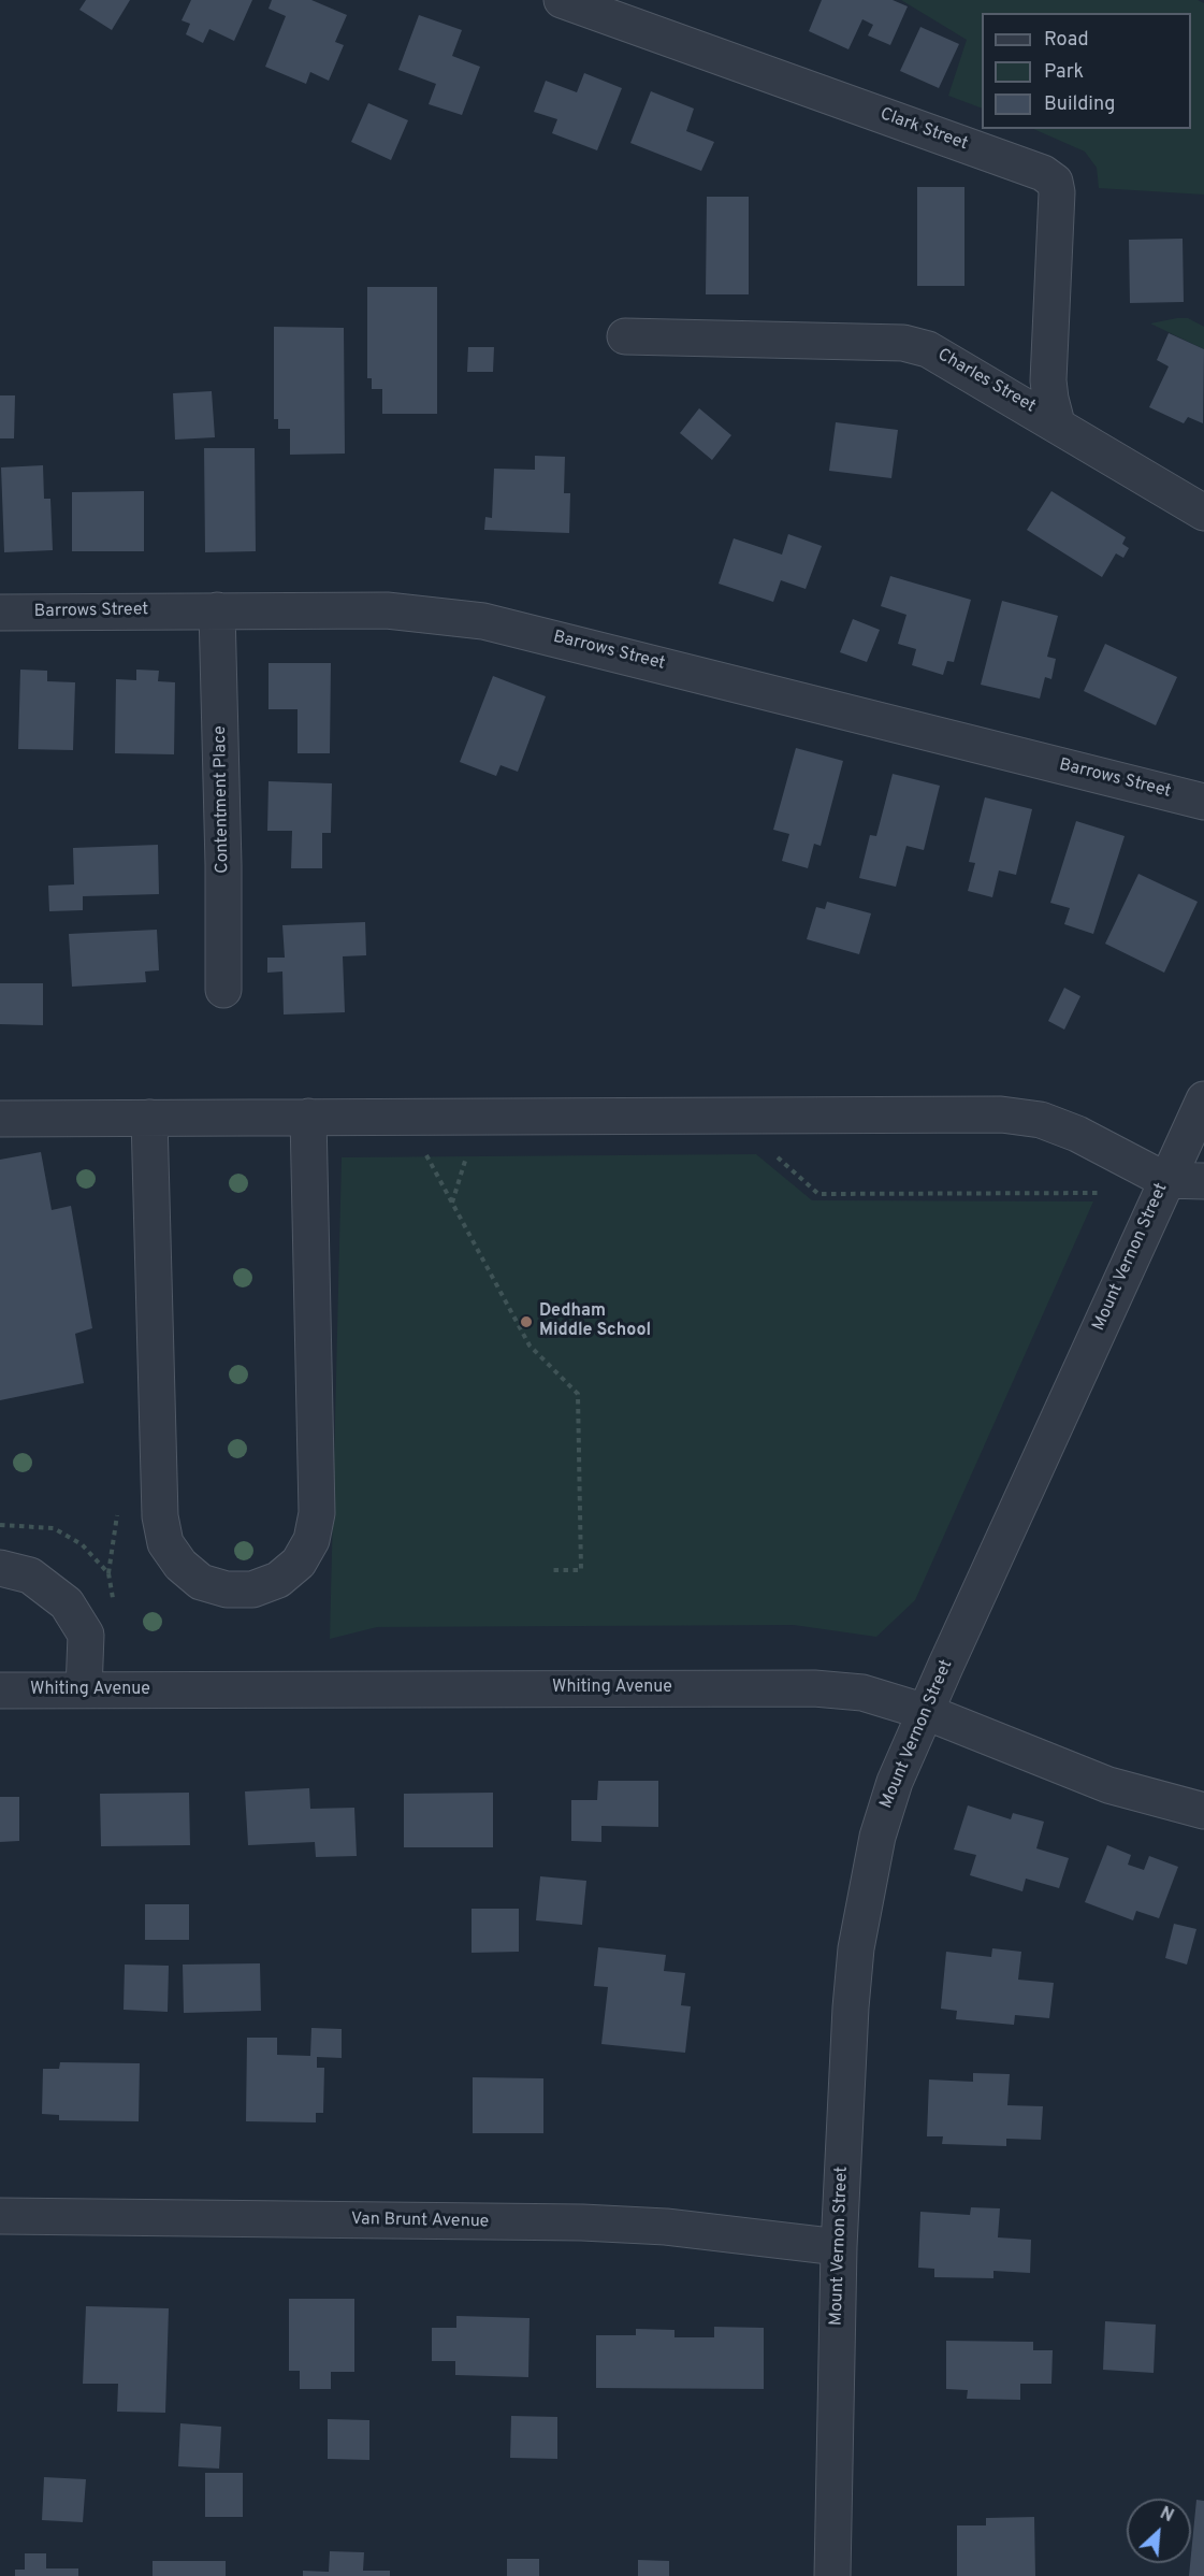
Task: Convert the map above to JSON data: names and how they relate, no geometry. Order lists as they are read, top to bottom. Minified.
{"streets":{"street":["Clark Street","Charles Street","Barrows Street","Contentment Place","Mount Vernon Street","Whiting Avenue","Van Brunt Avenue"]},"crossings":[["Clark Street","Charles Street"],["Barrows Street","Contentment Place"],["Mount Vernon Street","Whiting Avenue"],["Mount Vernon Street","Van Brunt Avenue"]],"places":["Dedham Middle School"],"legend":["Road","Park","Building"],"north":"top right"}
